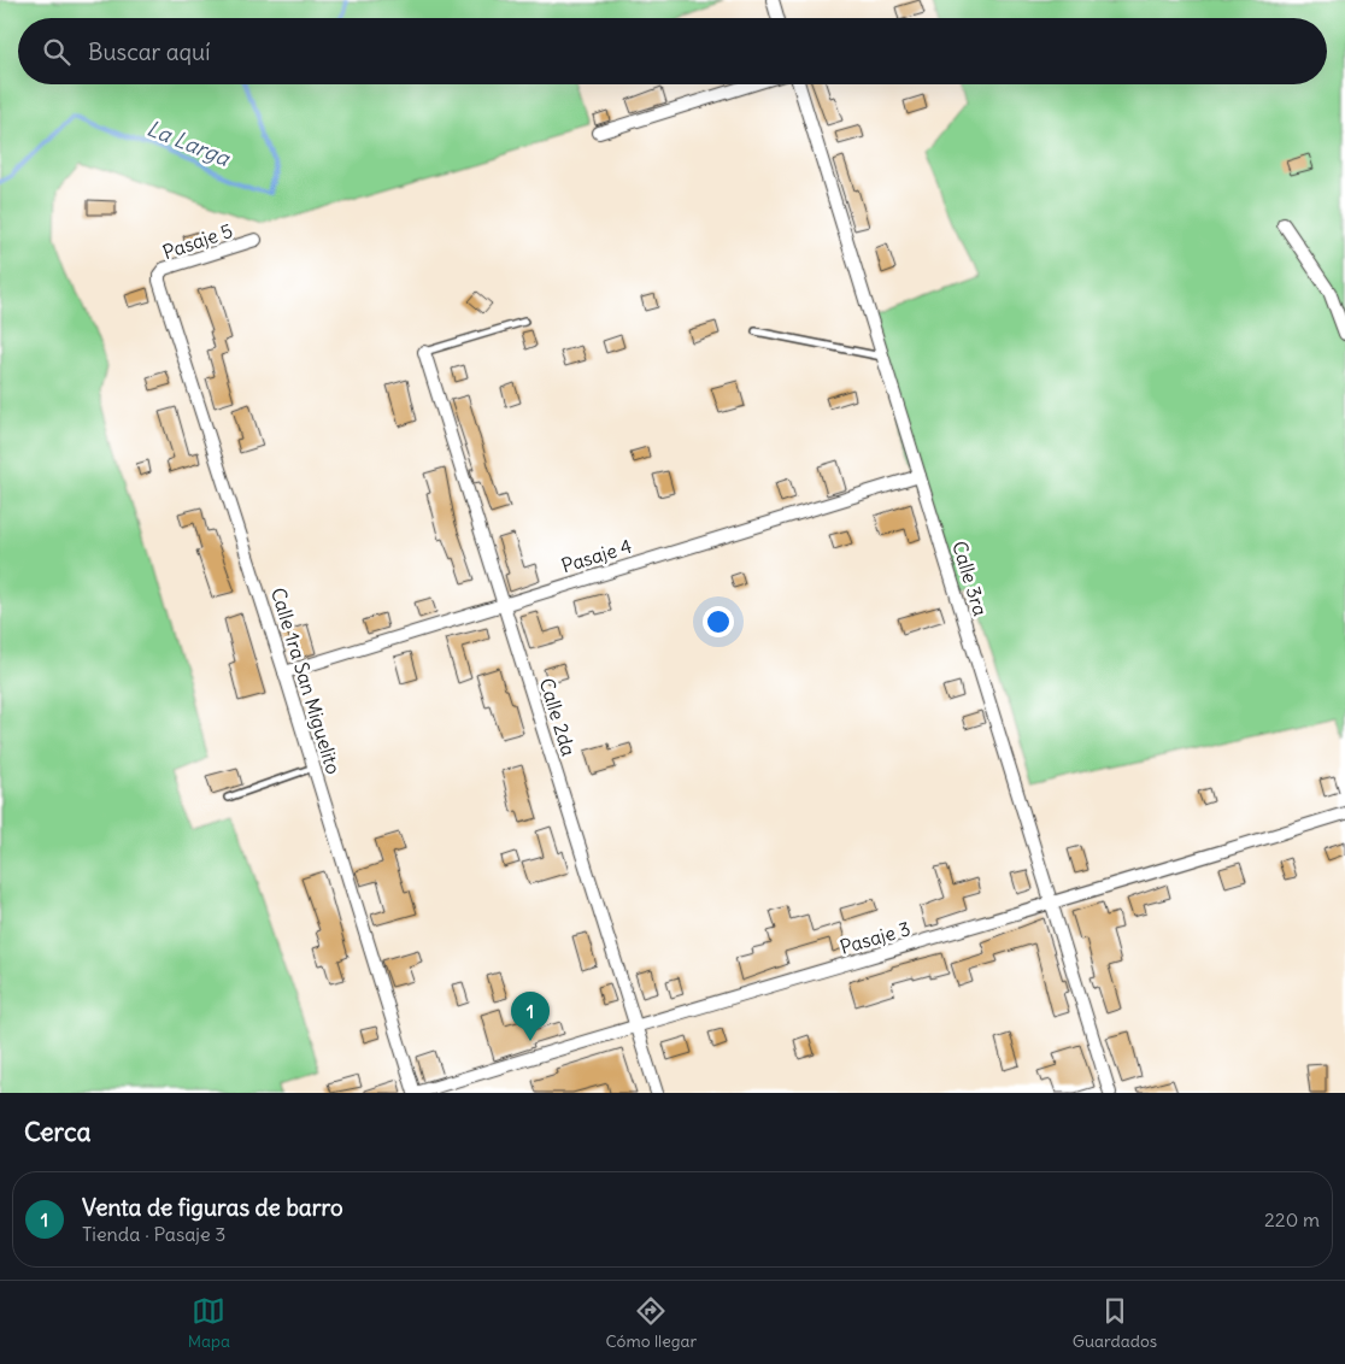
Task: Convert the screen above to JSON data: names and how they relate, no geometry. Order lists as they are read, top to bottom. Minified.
{"streets":{"street":["Pasaje 5","Pasaje 4","Calle 3ra","Calle 1ra San Miguelito","Calle 2da","Pasaje 3"]},"crossings":[["Pasaje 5","Calle 1ra San Miguelito"],["Pasaje 4","Calle 3ra"],["Pasaje 4","Calle 1ra San Miguelito"],["Pasaje 4","Calle 2da"],["Calle 3ra","Pasaje 3"],["Calle 1ra San Miguelito","Pasaje 3"],["Calle 2da","Pasaje 3"]],"water":["La Larga"],"page":{"search":"Buscar aquí","pins":"1","heading":"Cerca","list":[{"mark":"1","name":"Venta de figuras de barro","note":"Tienda · Pasaje 3","value":"220 m"}],"nav":["Mapa","Cómo llegar","Guardados"]}}
